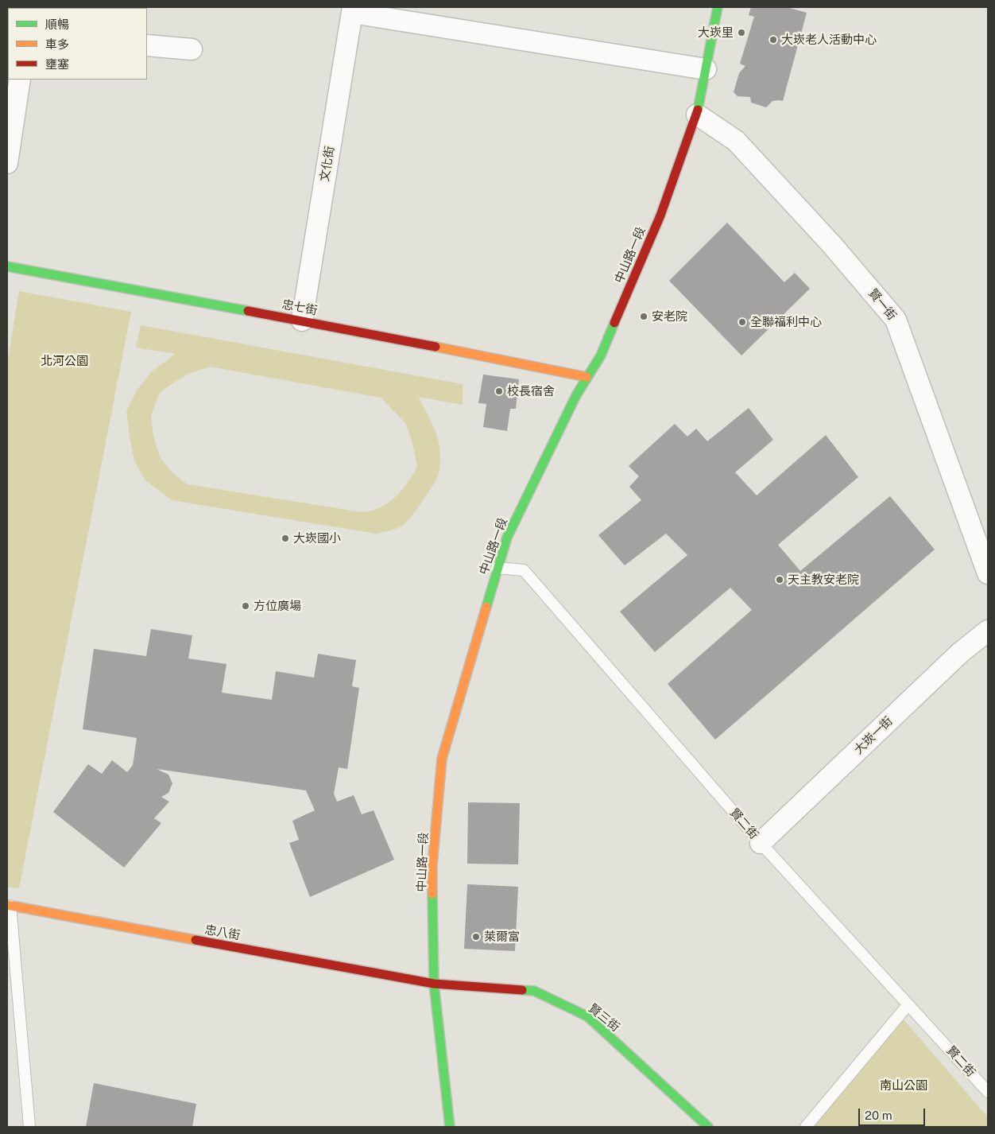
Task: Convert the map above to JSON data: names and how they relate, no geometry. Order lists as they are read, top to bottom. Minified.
{"streets":{"street":["文化街","中山路一段","賢一街","忠七街","大崁一街","忠八街","賢三街"],"lane":["賢二街"]},"crossings":[["文化街","忠七街"],["中山路一段","賢一街"],["中山路一段","忠七街"],["中山路一段","賢二街"],["中山路一段","忠八街"],["中山路一段","賢三街"],["大崁一街","賢二街"],["忠八街","賢三街"]],"parks":["北河公園","南山公園"],"places":["大崁里","大崁老人活動中心","安老院","全聯福利中心","校長宿舍","大崁國小","天主教安老院","方位廣場","萊爾富"],"legend":["順暢","車多","壅塞"],"scale_bar":"20 m"}
